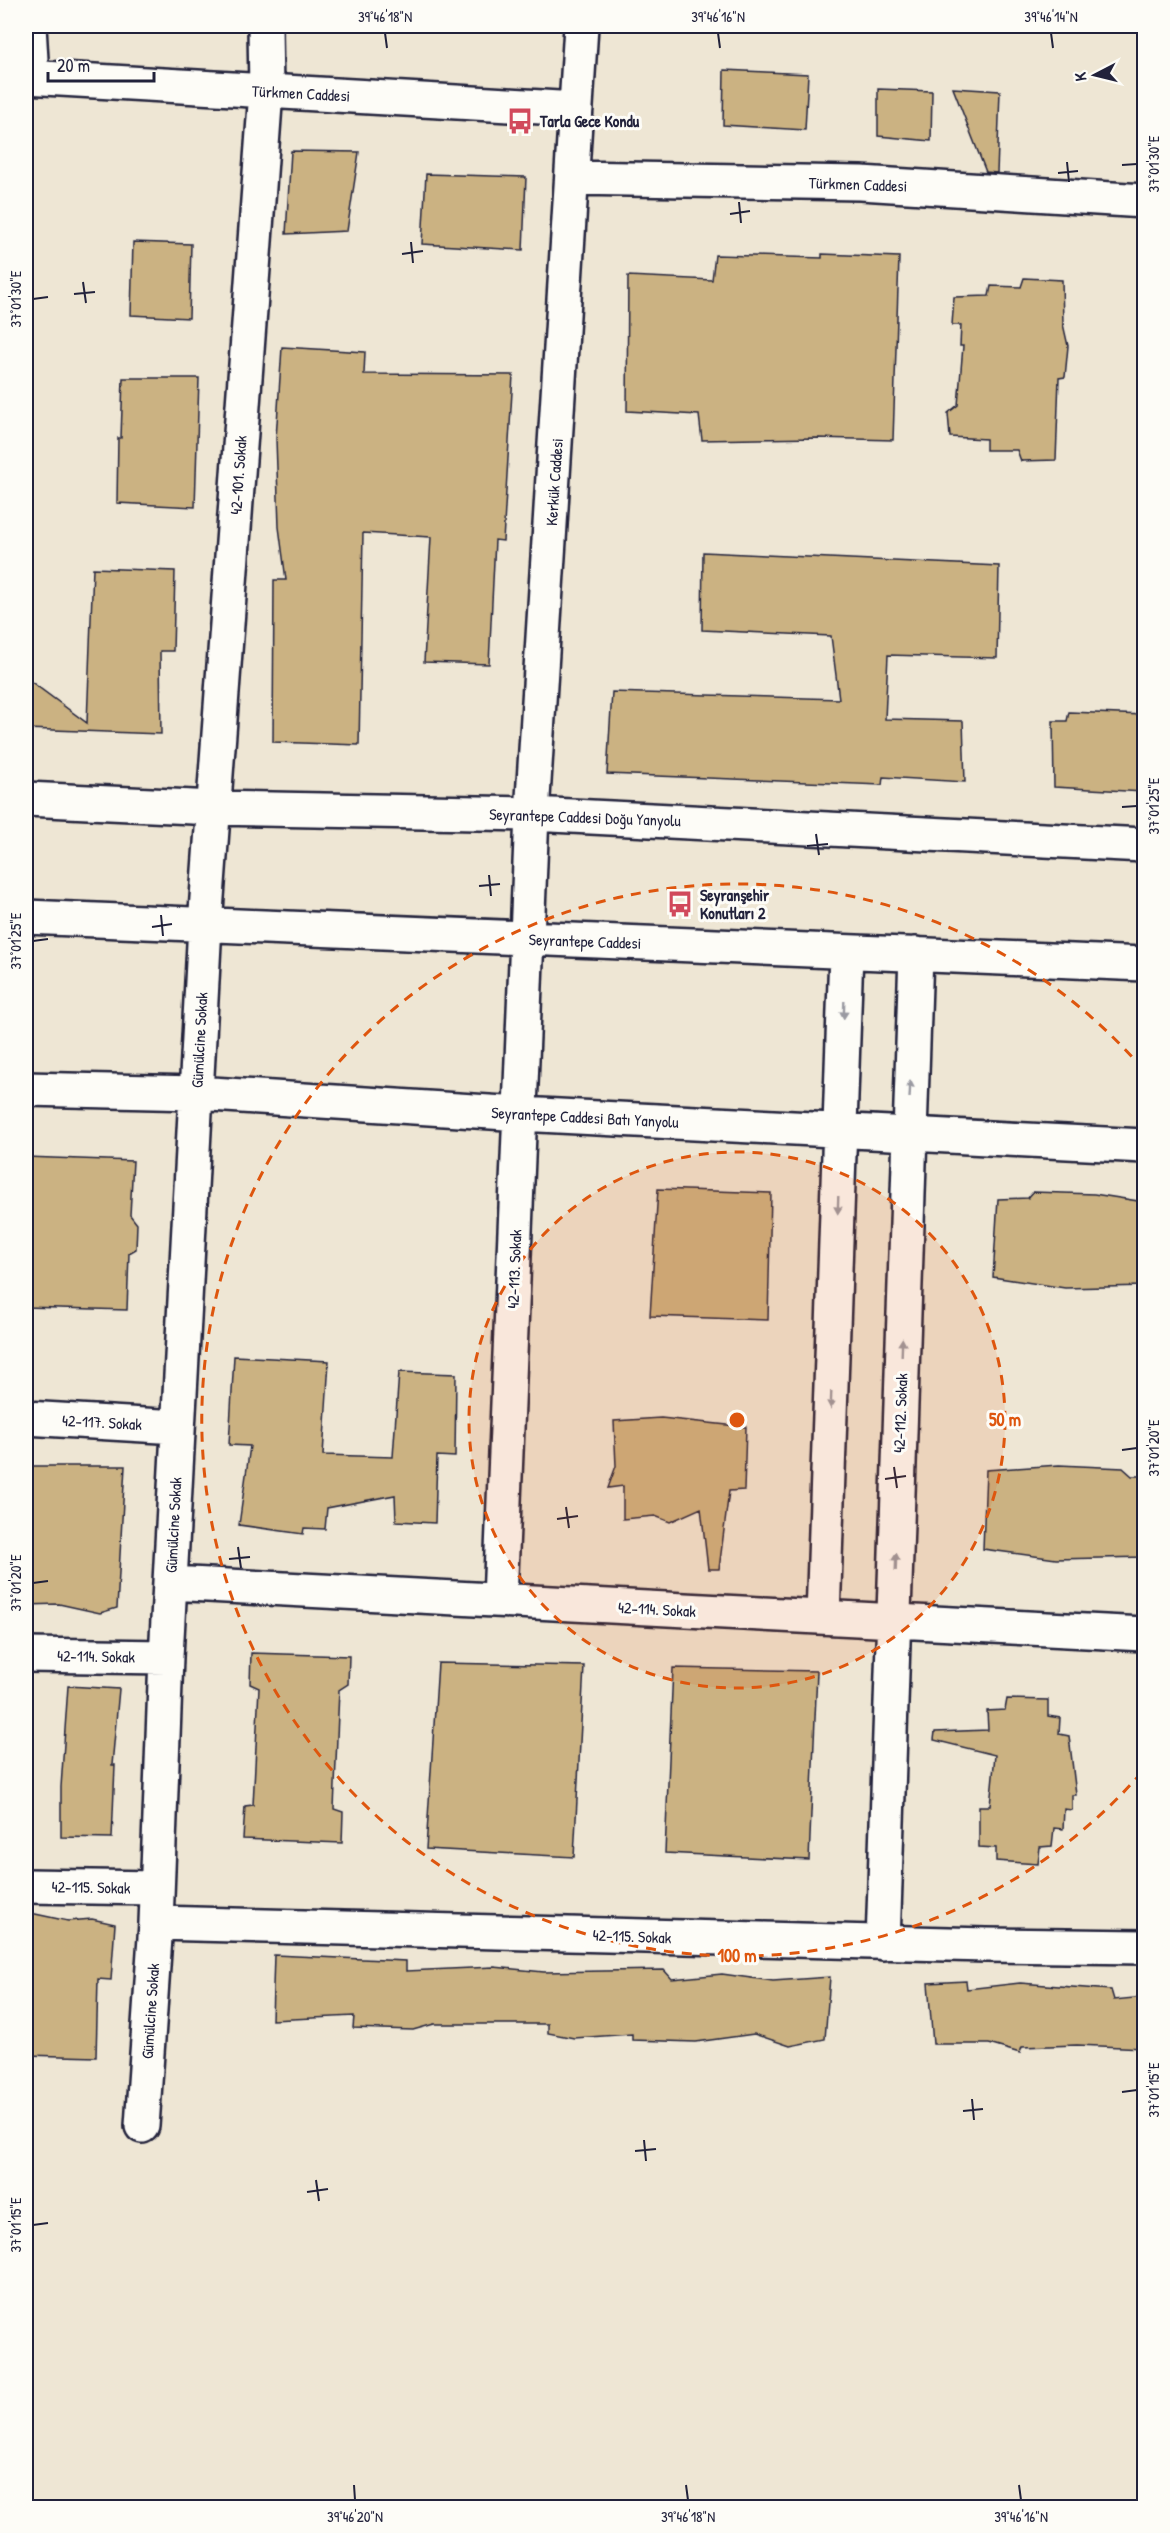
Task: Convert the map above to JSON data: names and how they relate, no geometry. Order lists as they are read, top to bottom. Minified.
{"streets":{"street":["Türkmen Caddesi","42-101. Sokak","Kerkük Caddesi","Seyrantepe Caddesi Doğu Yanyolu","Seyrantepe Caddesi","Gümülcine Sokak","Seyrantepe Caddesi Batı Yanyolu","42-113. Sokak","42-112. Sokak","42-117. Sokak","42-114. Sokak","42-115. Sokak"]},"crossings":[["Türkmen Caddesi","42-101. Sokak"],["Türkmen Caddesi","Kerkük Caddesi"],["42-101. Sokak","Seyrantepe Caddesi Doğu Yanyolu"],["42-101. Sokak","Seyrantepe Caddesi"],["42-101. Sokak","Gümülcine Sokak"],["Kerkük Caddesi","Seyrantepe Caddesi Doğu Yanyolu"],["Kerkük Caddesi","Seyrantepe Caddesi"],["Kerkük Caddesi","42-113. Sokak"],["Seyrantepe Caddesi","Gümülcine Sokak"],["Seyrantepe Caddesi","42-113. Sokak"],["Seyrantepe Caddesi","42-112. Sokak"],["Gümülcine Sokak","Seyrantepe Caddesi Batı Yanyolu"],["Gümülcine Sokak","42-117. Sokak"],["Gümülcine Sokak","42-114. Sokak"],["Gümülcine Sokak","42-115. Sokak"],["Seyrantepe Caddesi Batı Yanyolu","42-113. Sokak"],["Seyrantepe Caddesi Batı Yanyolu","42-112. Sokak"],["42-113. Sokak","42-114. Sokak"],["42-112. Sokak","42-114. Sokak"],["42-112. Sokak","42-115. Sokak"]],"places":{"bus stop":["Tarla Gece Kondu","Seyranşehir Konutları 2"]},"scale_bar":"20 m","north":"left","coordinates":["39°46'18\"N","39°46'16\"N","39°46'14\"N","37°01'30\"E","37°01'25\"E","37°01'20\"E","37°01'15\"E","39°46'20\"N"],"rings":["50 m","100 m"]}
